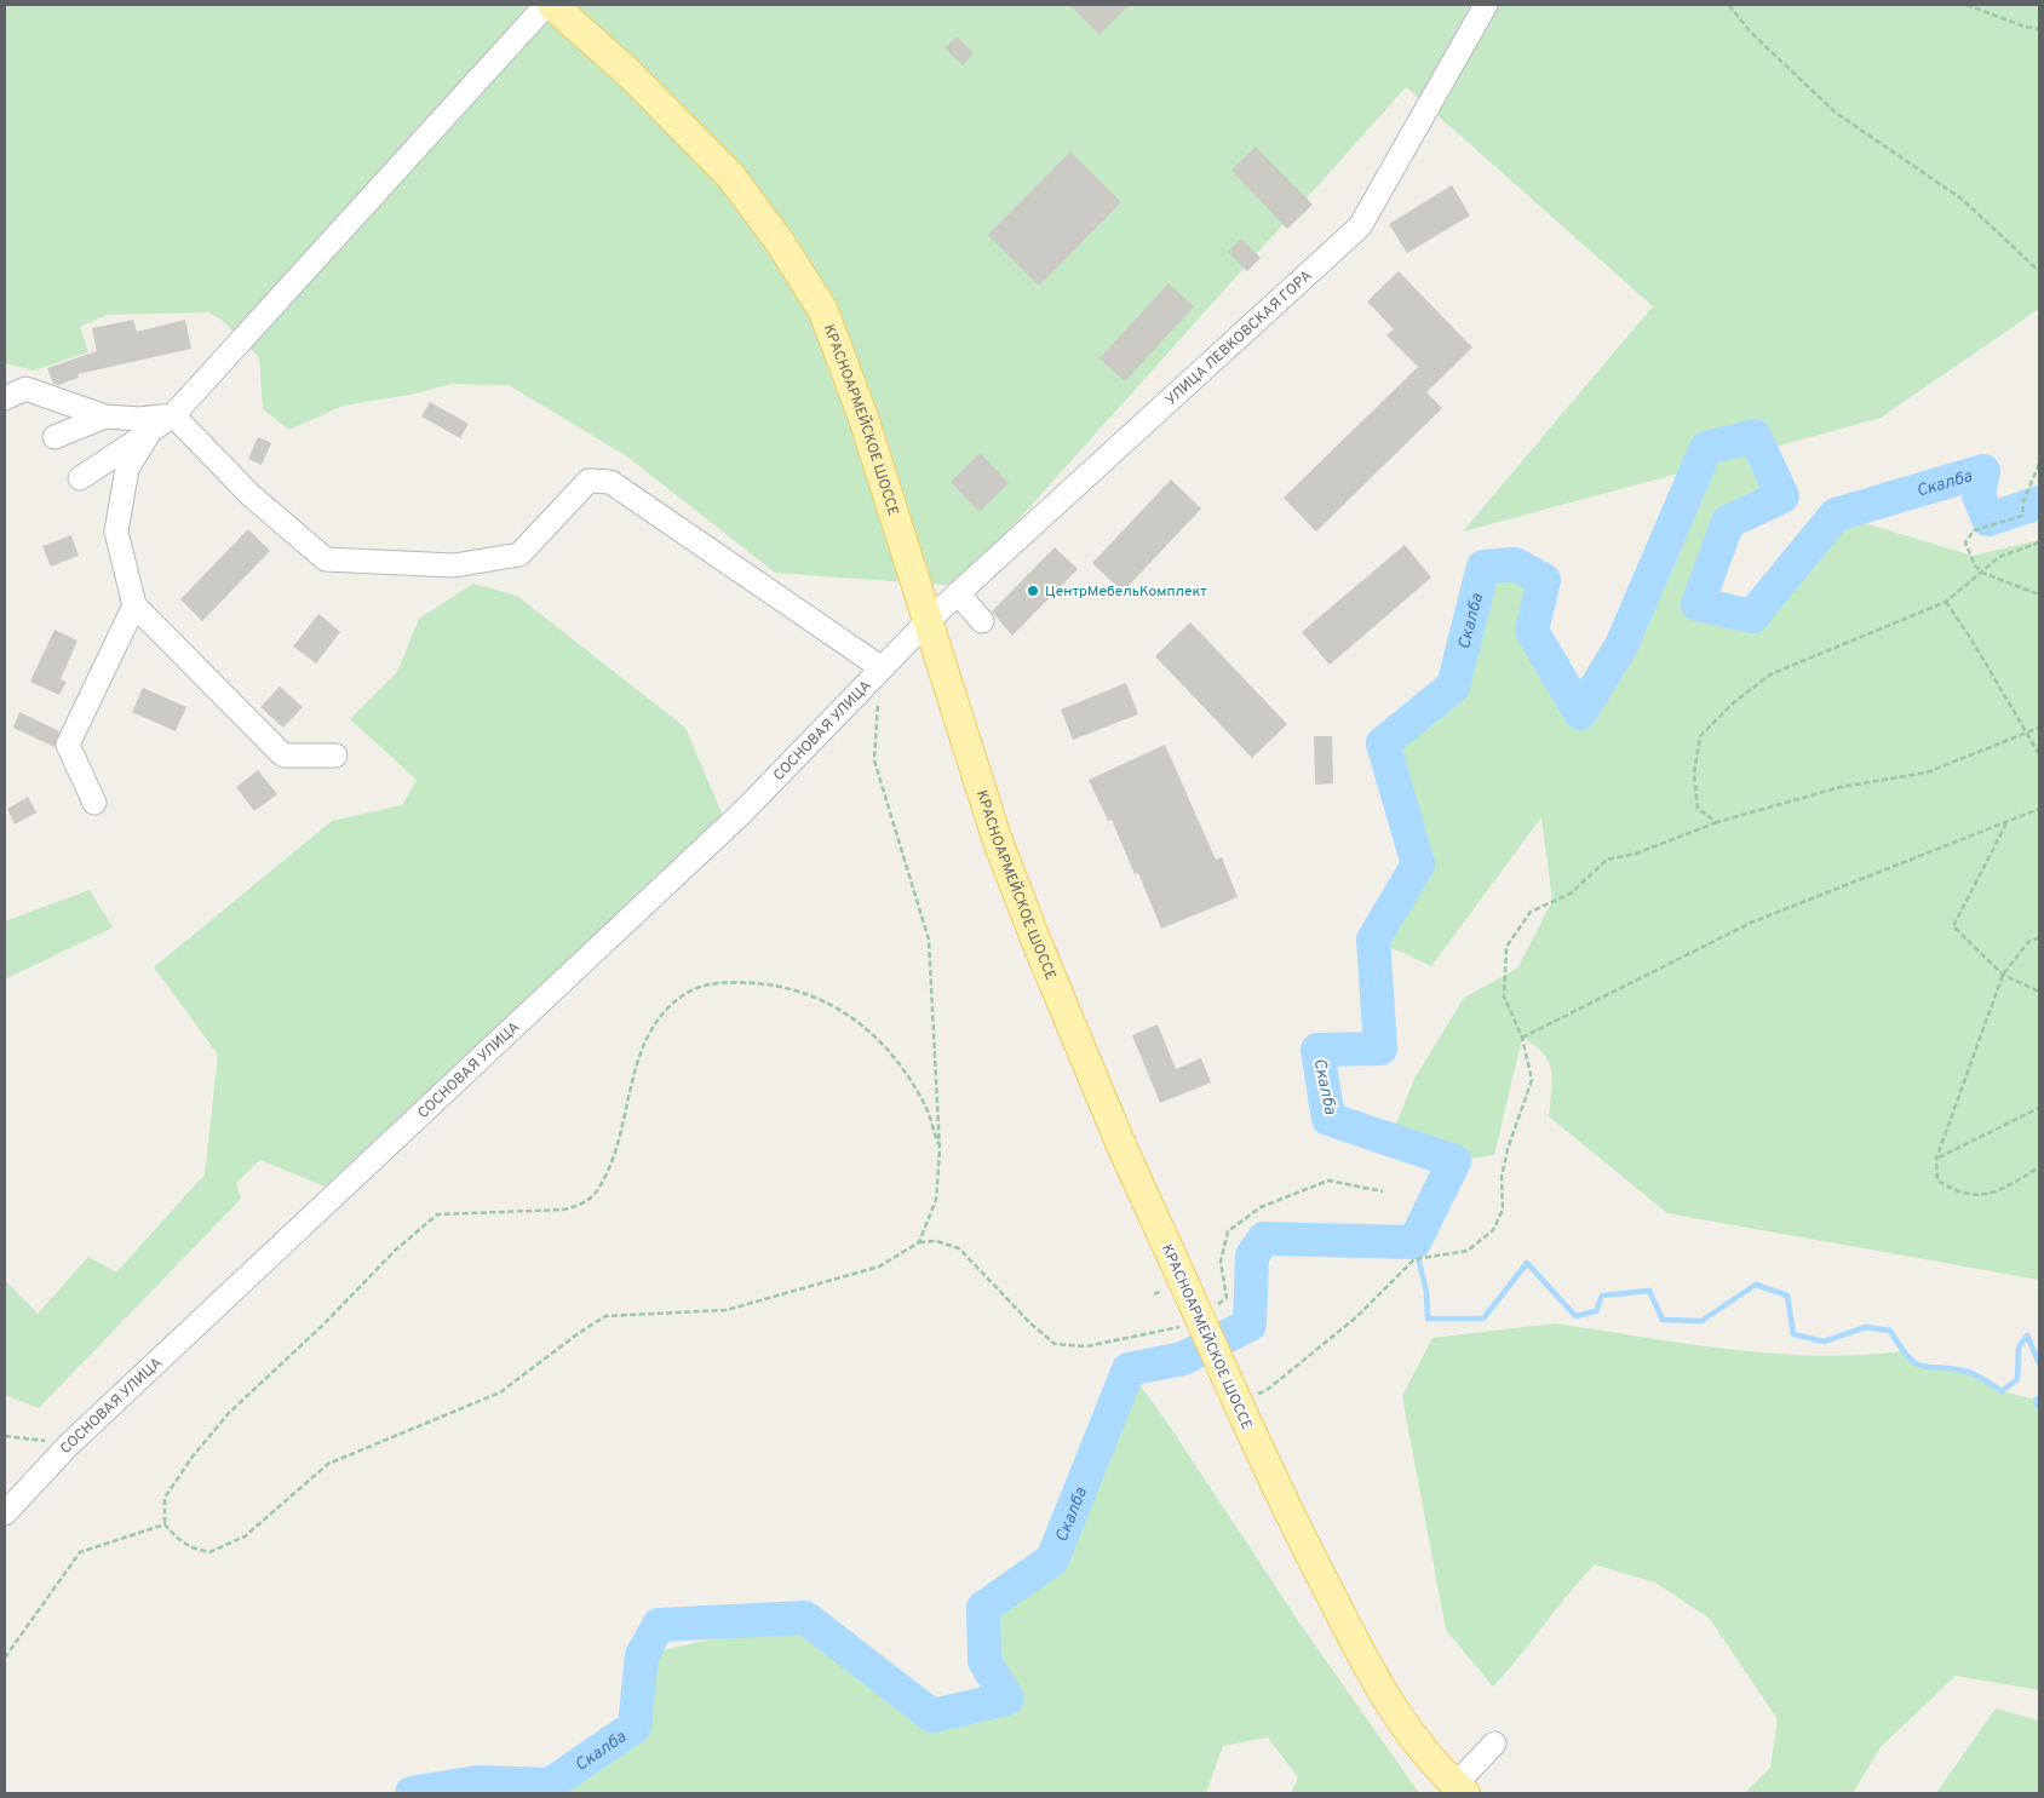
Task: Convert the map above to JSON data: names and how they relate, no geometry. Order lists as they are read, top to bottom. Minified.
{"streets":{"main road":["КРАСНОАРМЕЙСКОЕ ШОССЕ"],"street":["УЛИЦА ЛЕВКОВСКАЯ ГОРА","СОСНОВАЯ УЛИЦА"]},"crossings":[["УЛИЦА ЛЕВКОВСКАЯ ГОРА","КРАСНОАРМЕЙСКОЕ ШОССЕ"],["УЛИЦА ЛЕВКОВСКАЯ ГОРА","СОСНОВАЯ УЛИЦА"],["КРАСНОАРМЕЙСКОЕ ШОССЕ","СОСНОВАЯ УЛИЦА"]],"water":["Скалба"],"places":["ЦентрМебельКомплект"]}
